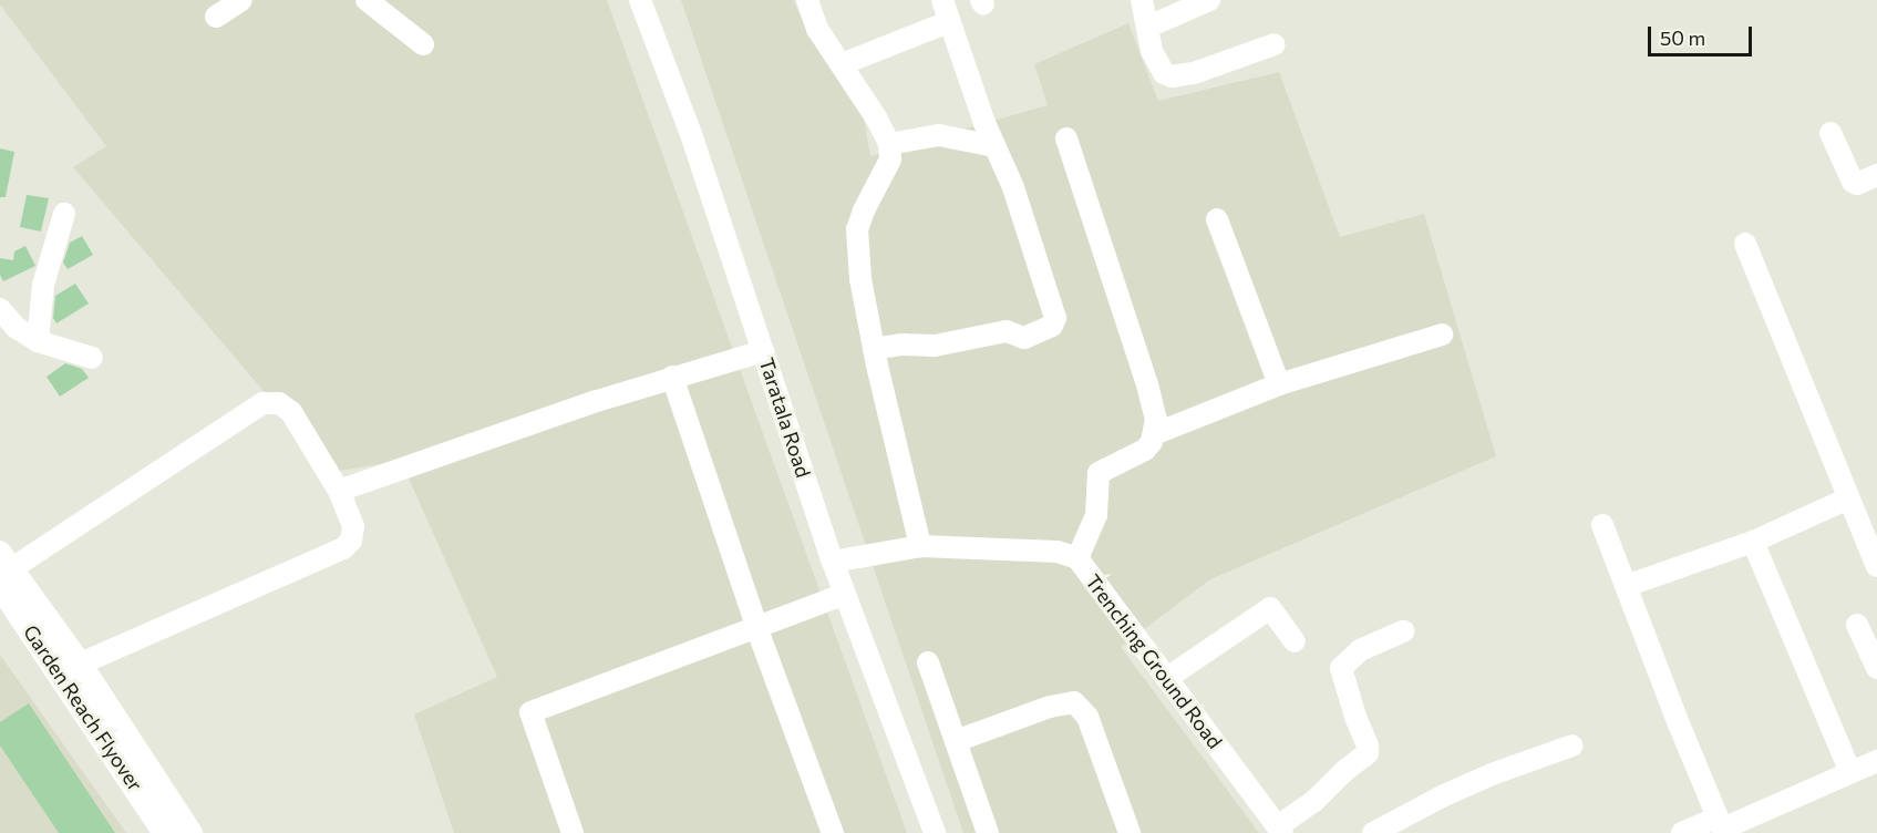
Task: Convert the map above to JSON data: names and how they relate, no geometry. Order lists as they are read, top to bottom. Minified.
{"streets":{"main road":["Garden Reach Flyover"],"street":["Taratala Road","Trenching Ground Road"]},"crossings":[["Taratala Road","Trenching Ground Road"]],"scale_bar":"50 m"}
